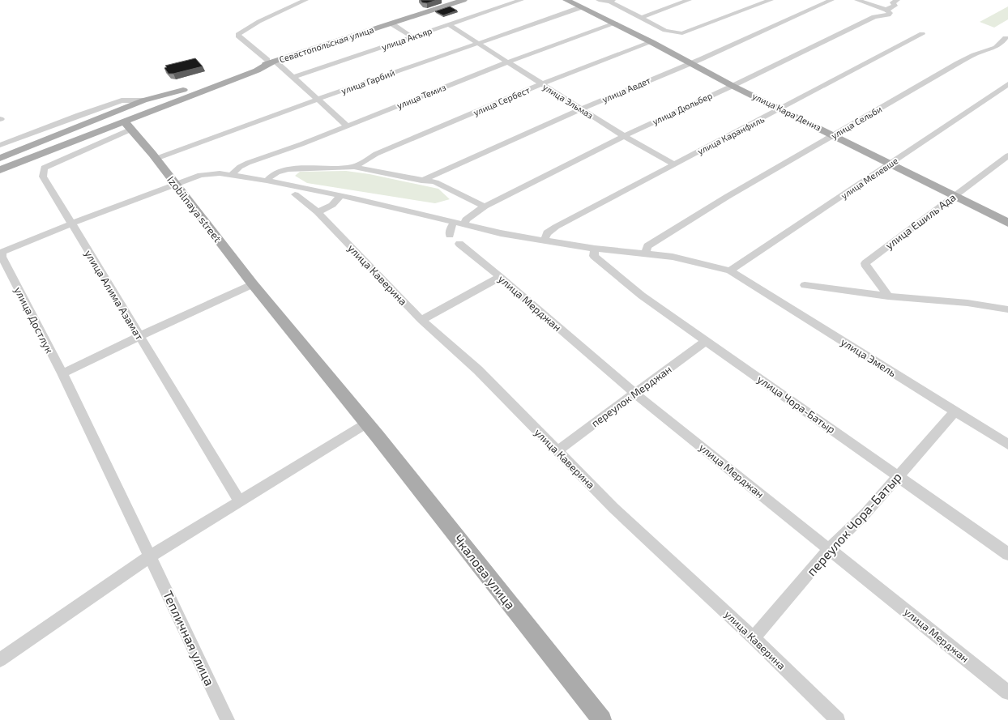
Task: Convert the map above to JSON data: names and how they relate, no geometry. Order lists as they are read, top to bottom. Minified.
{"streets":{"main road":["Севастопольская улица","улица Кара Дениз","Izobilnaya street","Чкалова улица"],"street":["улица Акъяр","улица Гарбий","улица Авдет","улица Темиз","улица Сербест","улица Эльмаз","улица Дюльбер","улица Сельби","улица Каранфиль","улица Мелевше","улица Ешиль Ада","улица Каверина","улица Алима Азамат","улица Мерджан","улица Достлук","улица Эмель","переулок Мерджан","улица Чора-Батыр","переулок Чора-Батыр","Тепличная улица"]},"crossings":[["улица Акъяр","улица Эльмаз"],["улица Гарбий","улица Эльмаз"],["улица Гарбий","улица Кара Дениз"],["улица Гарбий","Izobilnaya street"],["улица Авдет","улица Эльмаз"],["улица Авдет","улица Кара Дениз"],["улица Темиз","улица Эльмаз"],["улица Темиз","улица Кара Дениз"],["улица Темиз","улица Достлук"],["улица Сербест","улица Эльмаз"],["улица Сербест","улица Кара Дениз"],["улица Эльмаз","улица Дюльбер"],["улица Эльмаз","улица Каранфиль"],["улица Дюльбер","улица Кара Дениз"],["улица Дюльбер","улица Эмель"],["улица Кара Дениз","улица Сельби"],["улица Кара Дениз","улица Каранфиль"],["улица Кара Дениз","улица Мелевше"],["улица Кара Дениз","улица Ешиль Ада"],["улица Сельби","улица Эмель"],["улица Каранфиль","улица Эмель"],["улица Мелевше","улица Эмель"],["Izobilnaya street","улица Алима Азамат"],["Izobilnaya street","улица Достлук"],["Izobilnaya street","Чкалова улица"],["улица Каверина","переулок Мерджан"],["улица Каверина","переулок Чора-Батыр"],["улица Алима Азамат","улица Достлук"],["улица Мерджан","переулок Мерджан"],["улица Мерджан","переулок Чора-Батыр"],["улица Достлук","улица Эмель"],["улица Достлук","Тепличная улица"],["улица Эмель","улица Чора-Батыр"],["улица Эмель","переулок Чора-Батыр"],["переулок Мерджан","улица Чора-Батыр"],["улица Чора-Батыр","переулок Чора-Батыр"]]}
